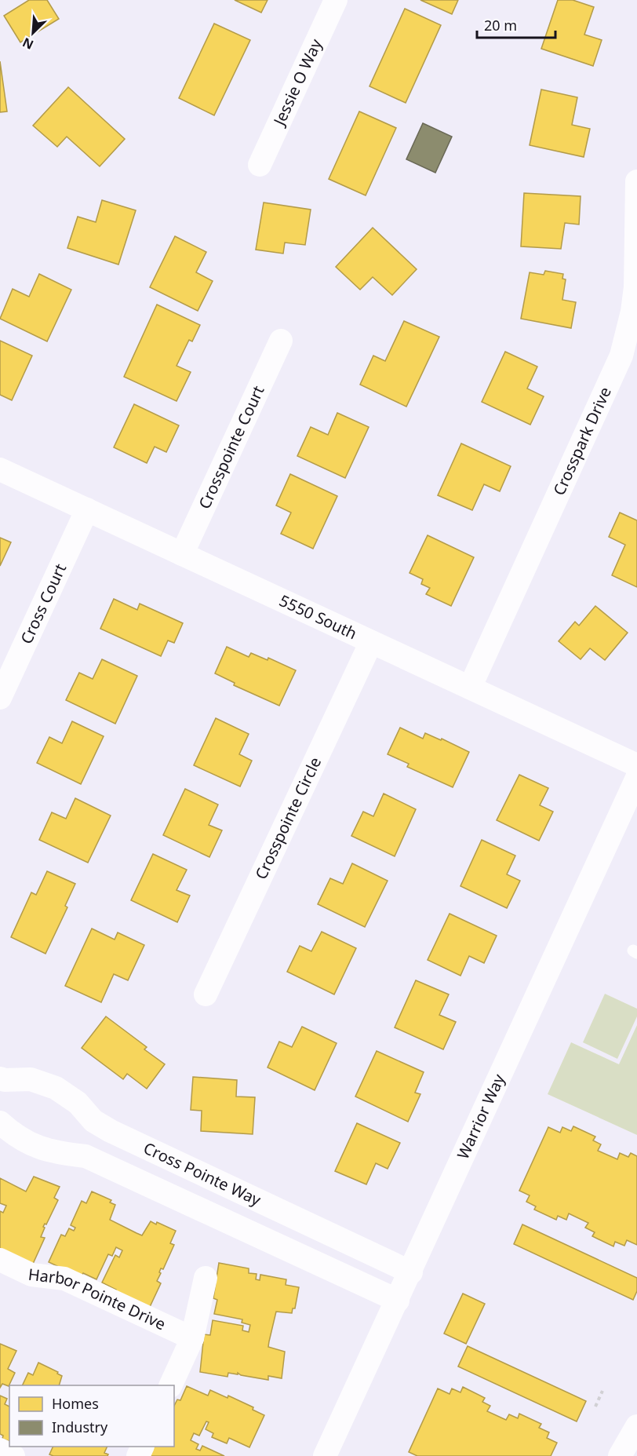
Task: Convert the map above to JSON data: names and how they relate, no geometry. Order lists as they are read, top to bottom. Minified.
{"streets":{"street":["Jessie O Way","Crosspark Drive","Crosspointe Court","Cross Court","5550 South","Crosspointe Circle","Warrior Way","Cross Pointe Way","Harbor Pointe Drive"]},"crossings":[["Crosspark Drive","5550 South"],["Crosspointe Court","5550 South"],["Cross Court","5550 South"],["5550 South","Crosspointe Circle"],["Warrior Way","Cross Pointe Way"]],"legend":["Homes","Industry"],"scale_bar":"20 m","north":"bottom left"}
